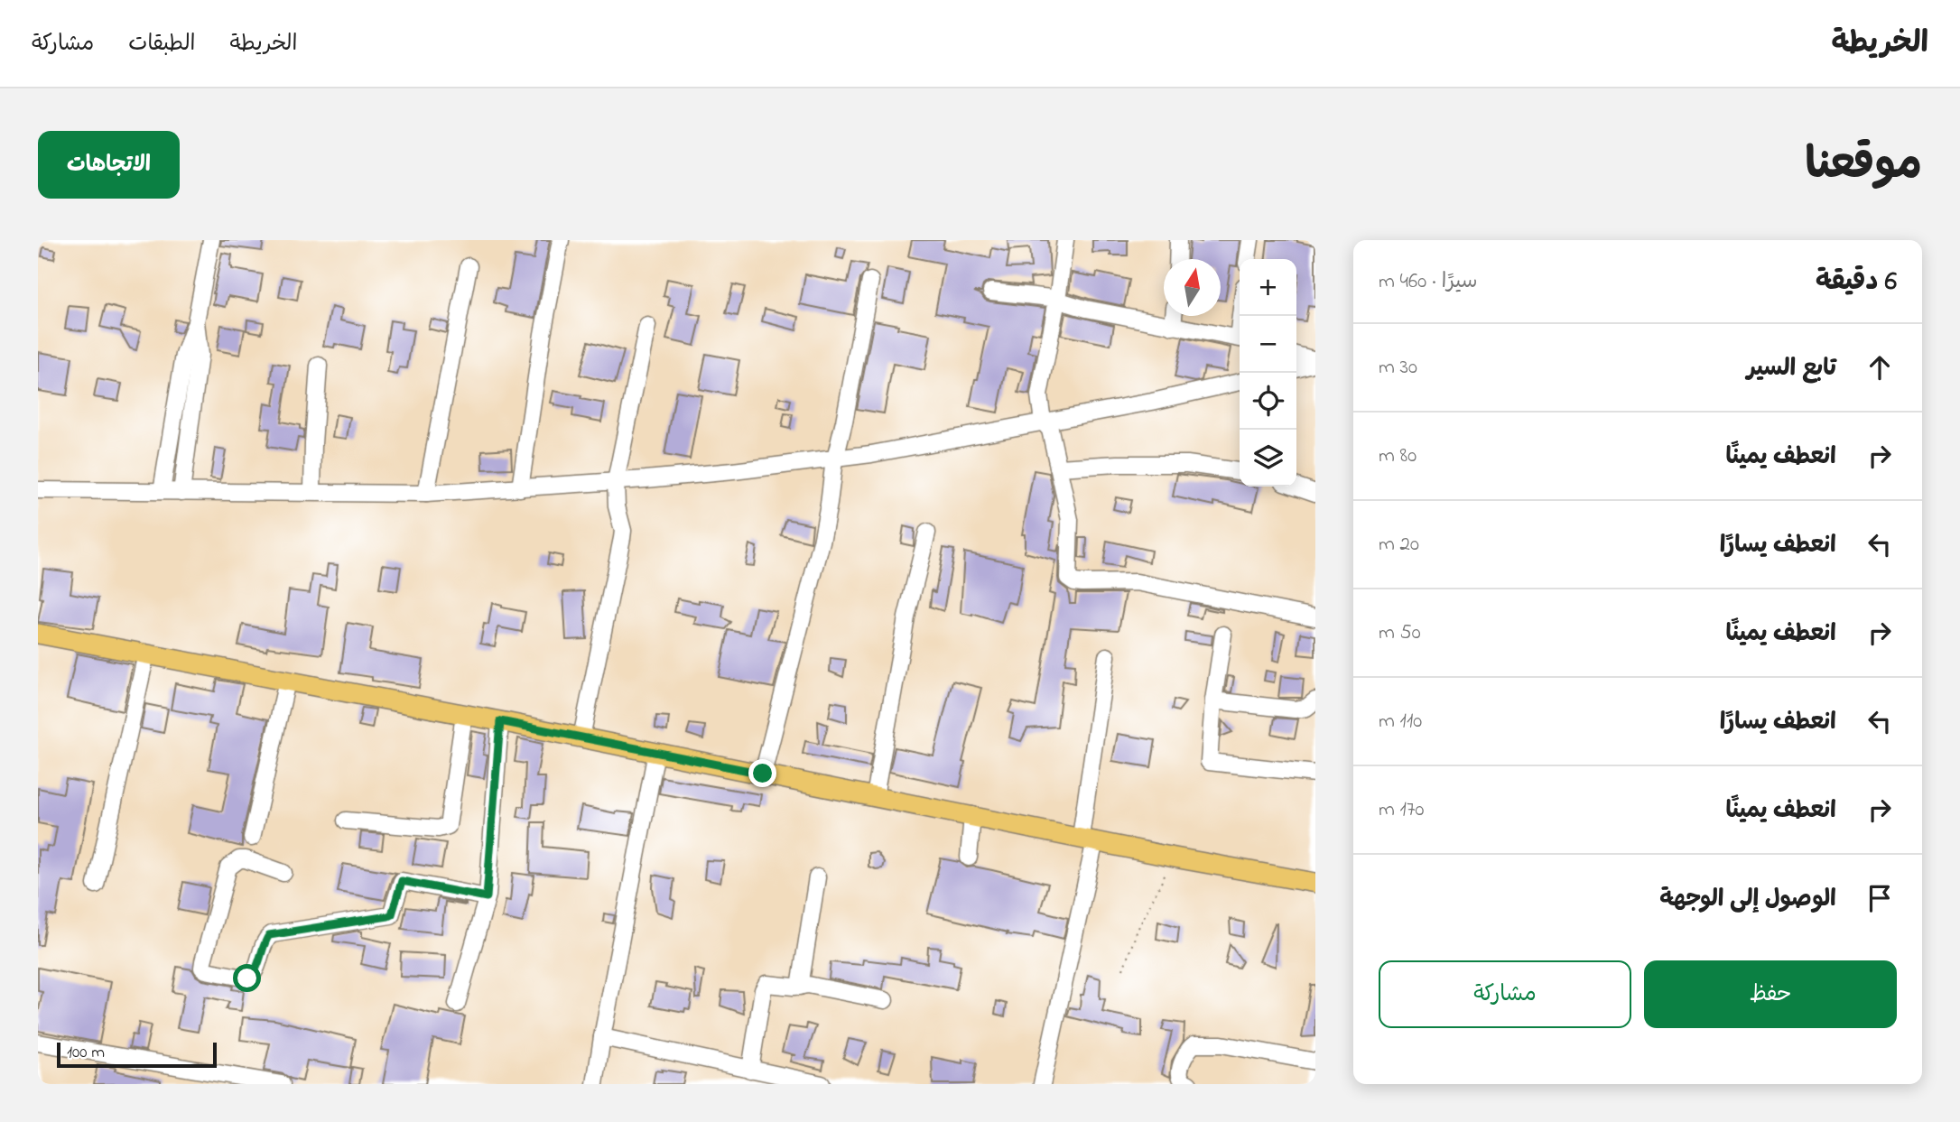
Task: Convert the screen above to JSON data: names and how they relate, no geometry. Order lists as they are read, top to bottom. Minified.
{"scale_bar":"100 m","north":"top","page":{"header":"الخريطة","nav":["الخريطة","الطبقات","مشاركة"],"title":"موقعنا","buttons":["الاتجاهات",["حفظ","مشاركة"]],"heading":["6 دقيقة","سيرًا · 460 m"],"map_buttons":["+","−"],"list":[["تابع السير","30 m"],["انعطف يمينًا","80 m"],["انعطف يسارًا","20 m"],["انعطف يمينًا","50 m"],["انعطف يسارًا","110 m"],["انعطف يمينًا","170 m"],"الوصول إلى الوجهة"],"scale":"100 m"}}
